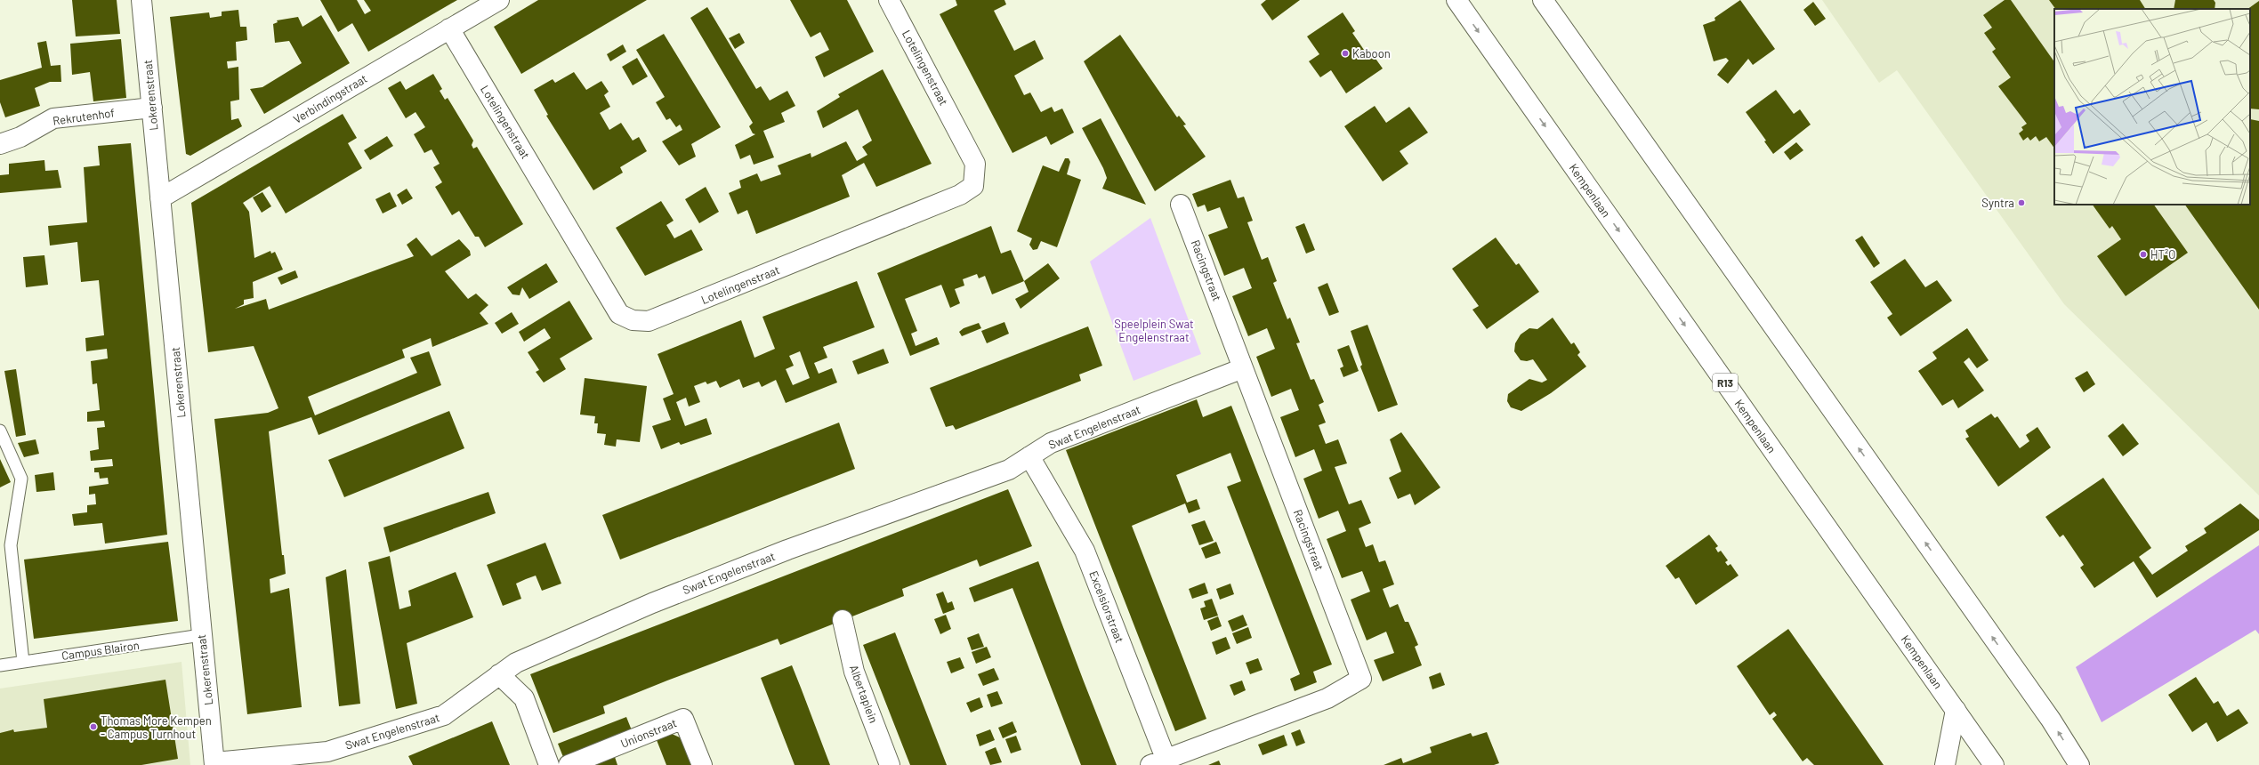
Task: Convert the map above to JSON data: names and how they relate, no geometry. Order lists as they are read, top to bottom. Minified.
{"streets":{"street":["Lotelingenstraat","Lokerenstraat","Verbindingstraat","Rekrutenhof","Kempenlaan","Racingstraat","R13","Swat Engelenstraat","Excelsiorstraat","Albertaplein","Unionstraat"],"lane":["Campus Blairon"]},"crossings":[["Lotelingenstraat","Verbindingstraat"],["Lokerenstraat","Verbindingstraat"],["Lokerenstraat","Rekrutenhof"],["Lokerenstraat","Swat Engelenstraat"],["Lokerenstraat","Campus Blairon"],["Racingstraat","Swat Engelenstraat"],["Racingstraat","Excelsiorstraat"],["Swat Engelenstraat","Excelsiorstraat"]],"parks":["Speelplein Swat Engelenstraat"],"places":["Kaboon","Syntra","HT²O","Thomas More Kempen - Campus Turnhout"]}
